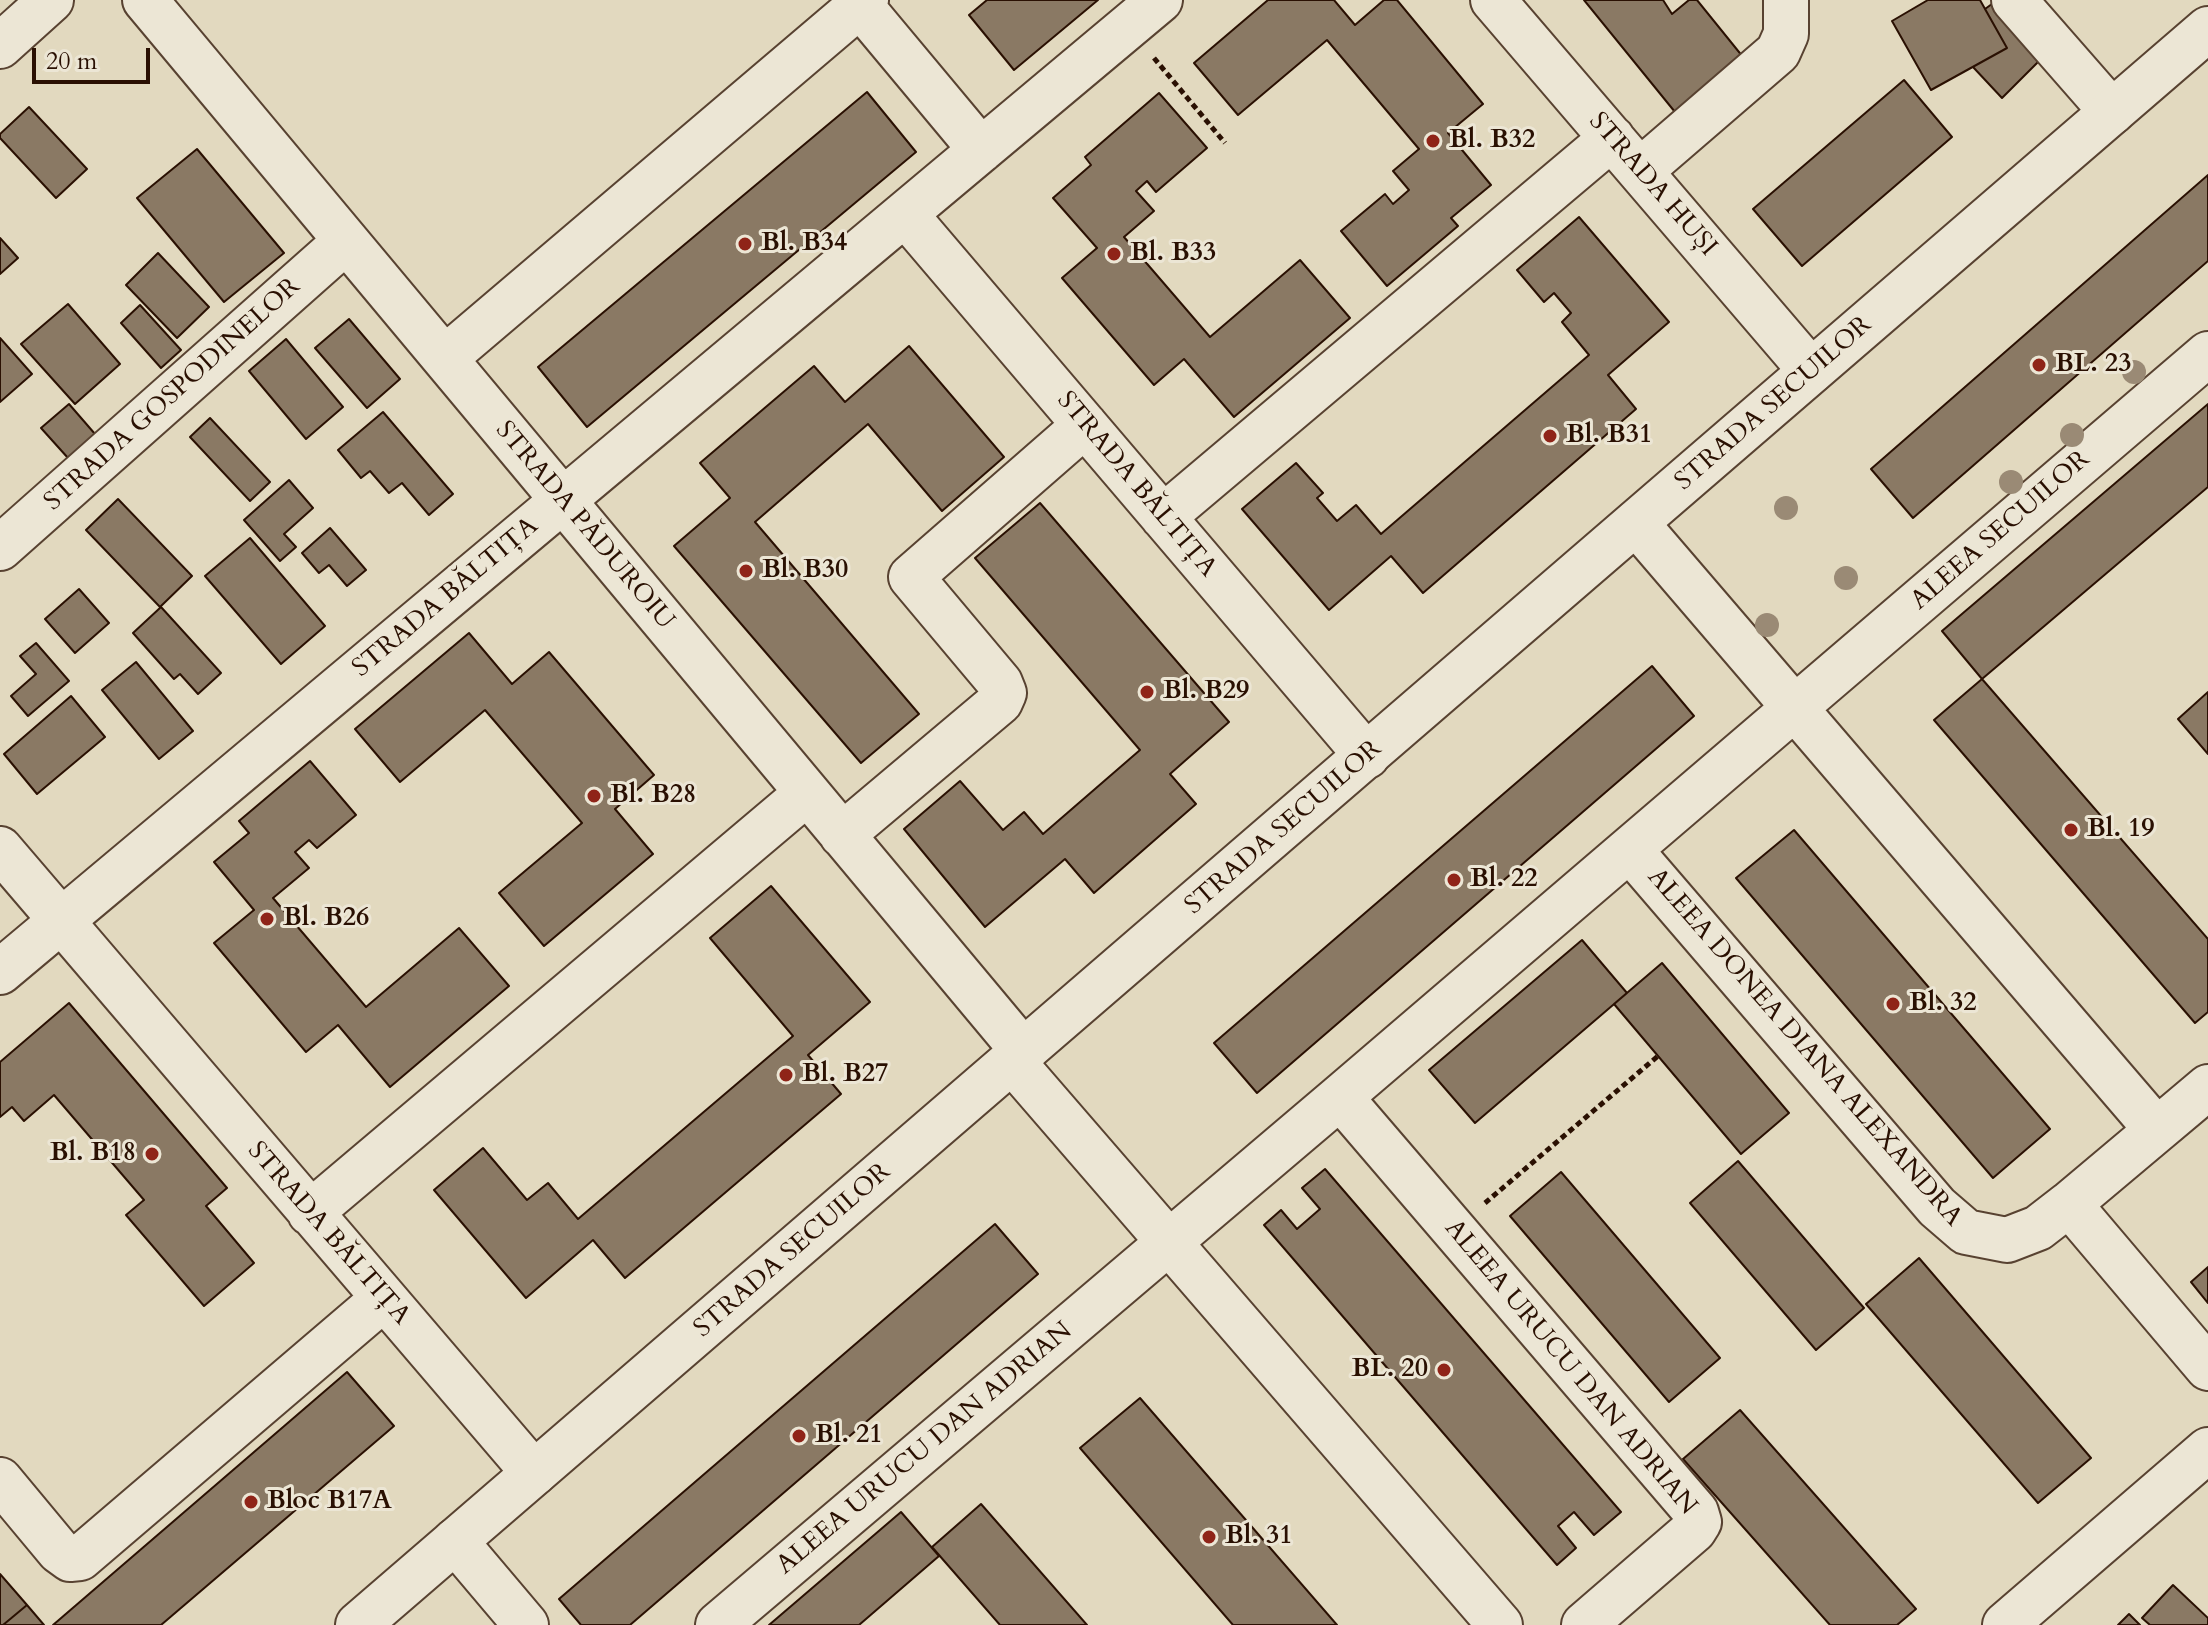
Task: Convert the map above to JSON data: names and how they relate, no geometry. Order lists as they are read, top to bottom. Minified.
{"streets":{"street":["STRADA HUȘI","STRADA GOSPODINELOR","STRADA SECUILOR","STRADA BĂLTIȚA","STRADA PĂDUROIU","ALEEA SECUILOR","ALEEA DONEA DIANA ALEXANDRA","ALEEA URUCU DAN ADRIAN"]},"crossings":[["STRADA HUȘI","STRADA SECUILOR"],["STRADA GOSPODINELOR","STRADA PĂDUROIU"],["STRADA SECUILOR","STRADA BĂLTIȚA"],["STRADA SECUILOR","STRADA PĂDUROIU"],["STRADA BĂLTIȚA","STRADA PĂDUROIU"],["ALEEA SECUILOR","ALEEA DONEA DIANA ALEXANDRA"],["ALEEA DONEA DIANA ALEXANDRA","ALEEA URUCU DAN ADRIAN"]],"places":["Bl. B32","Bl. B34","Bl. B33","BL. 23","Bl. B31","Bl. B30","Bl. B29","Bl. B28","Bl. 19","Bl. 22","Bl. B26","Bl. 32","Bl. B27","Bl. B18","BL. 20","Bl. 21","Bloc B17A","Bl. 31"],"scale_bar":"20 m"}
